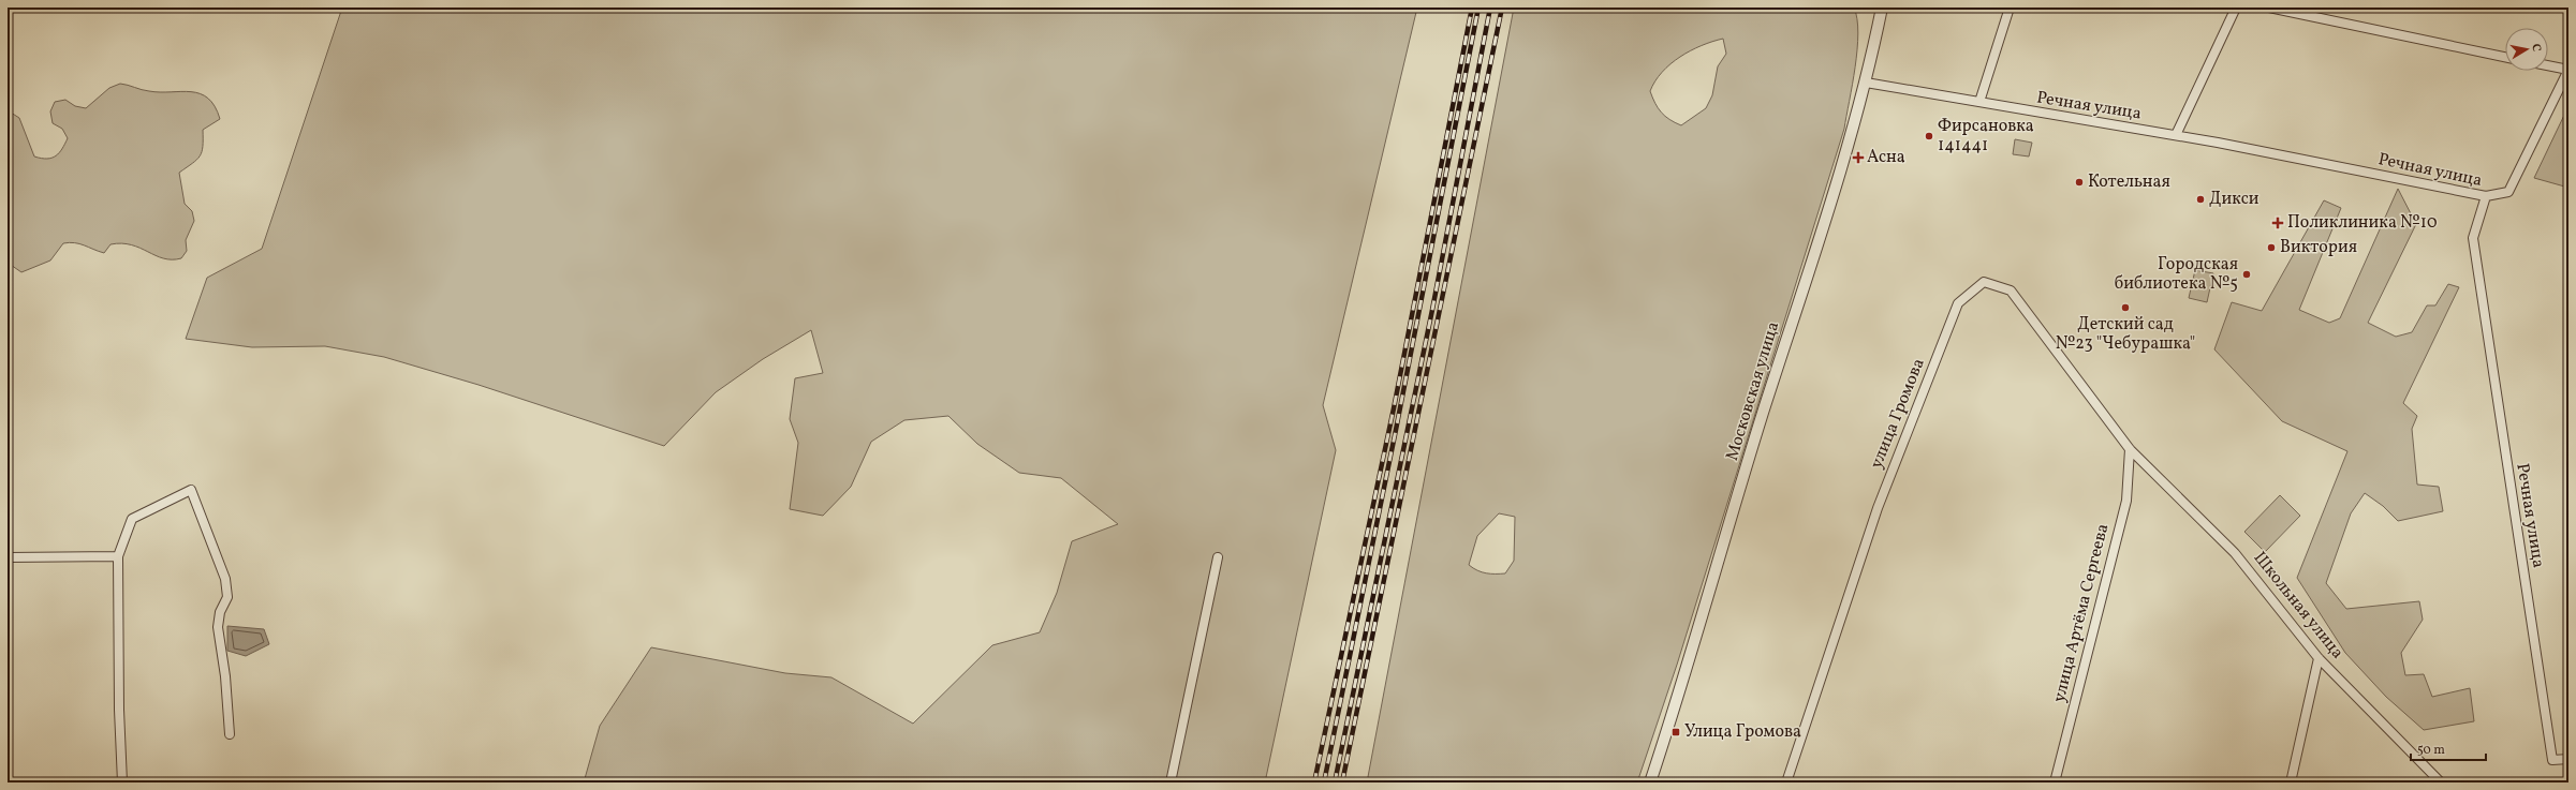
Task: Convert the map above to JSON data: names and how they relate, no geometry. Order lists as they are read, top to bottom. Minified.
{"streets":{"street":["Речная улица","Московская улица","улица Громова","Школьная улица","улица Артёма Сергеева"]},"crossings":[["Речная улица","Московская улица"],["улица Громова","Школьная улица"],["улица Громова","улица Артёма Сергеева"],["Школьная улица","улица Артёма Сергеева"]],"places":{"other":["Фирсановка 141441","Котельная","Дикси","Виктория","Городская библиотека №5","Детский сад №23 \"Чебурашка\""],"health":["Асна","Поликлиника №10"],"transit":["Улица Громова"]},"scale_bar":"50 m","north":"right"}
